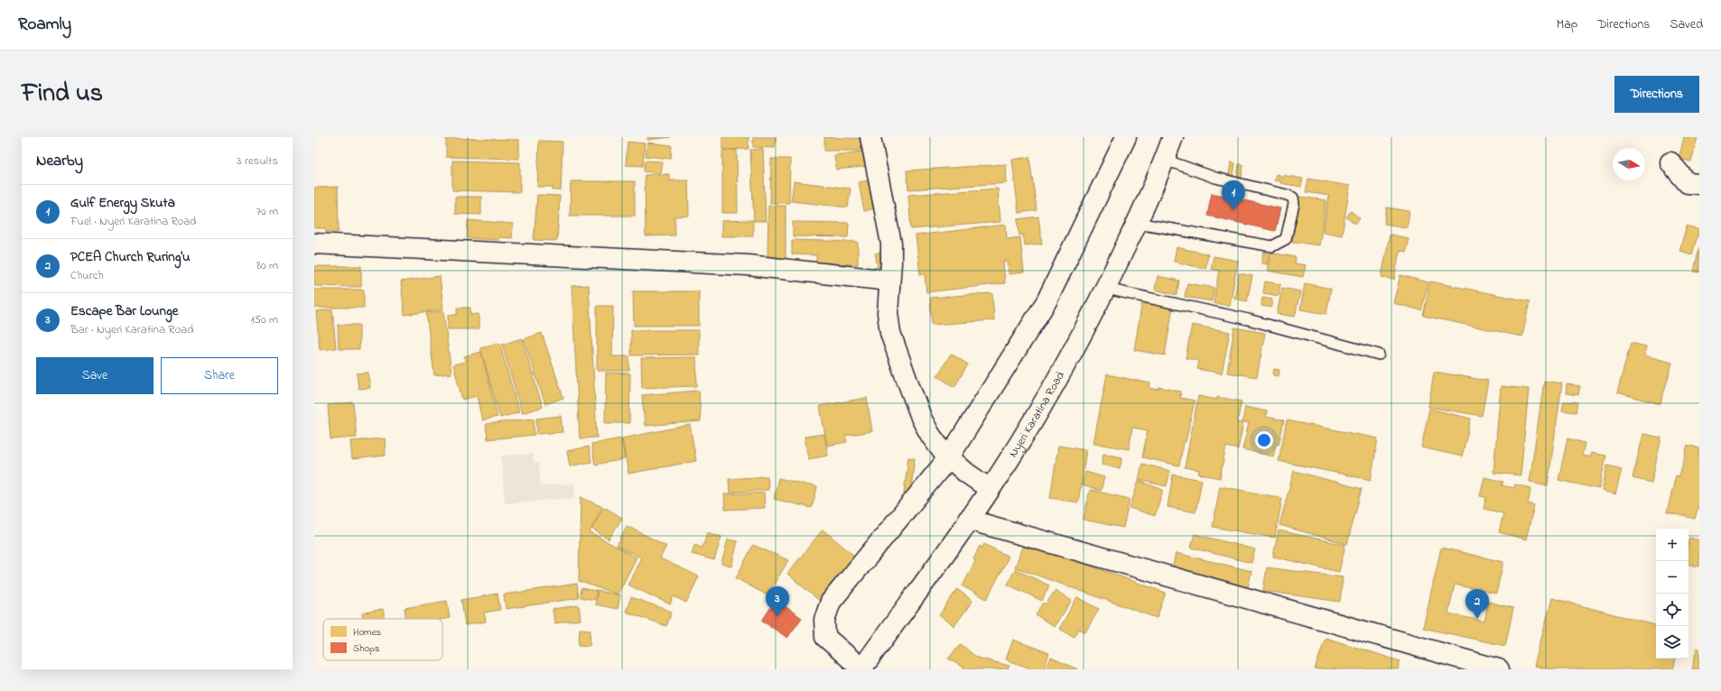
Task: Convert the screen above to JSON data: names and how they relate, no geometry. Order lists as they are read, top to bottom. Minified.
{"streets":{"main road":["Nyeri Karatina Road"]},"legend":["Homes","Shops"],"north":"right","page":{"header":"Roamly","nav":["Map","Directions","Saved"],"title":"Find us","buttons":["Directions",["Save","Share"]],"heading":["Nearby","3 results"],"pins":["1","3","2"],"list":[{"mark":"1","name":"Gulf Energy Skuta","note":"Fuel · Nyeri Karatina Road","value":"70 m"},{"mark":"2","name":"PCEA Church Ruring'u","note":"Church","value":"80 m"},{"mark":"3","name":"Escape Bar Lounge","note":"Bar · Nyeri Karatina Road","value":"150 m"}],"map_buttons":["+","−"]}}
